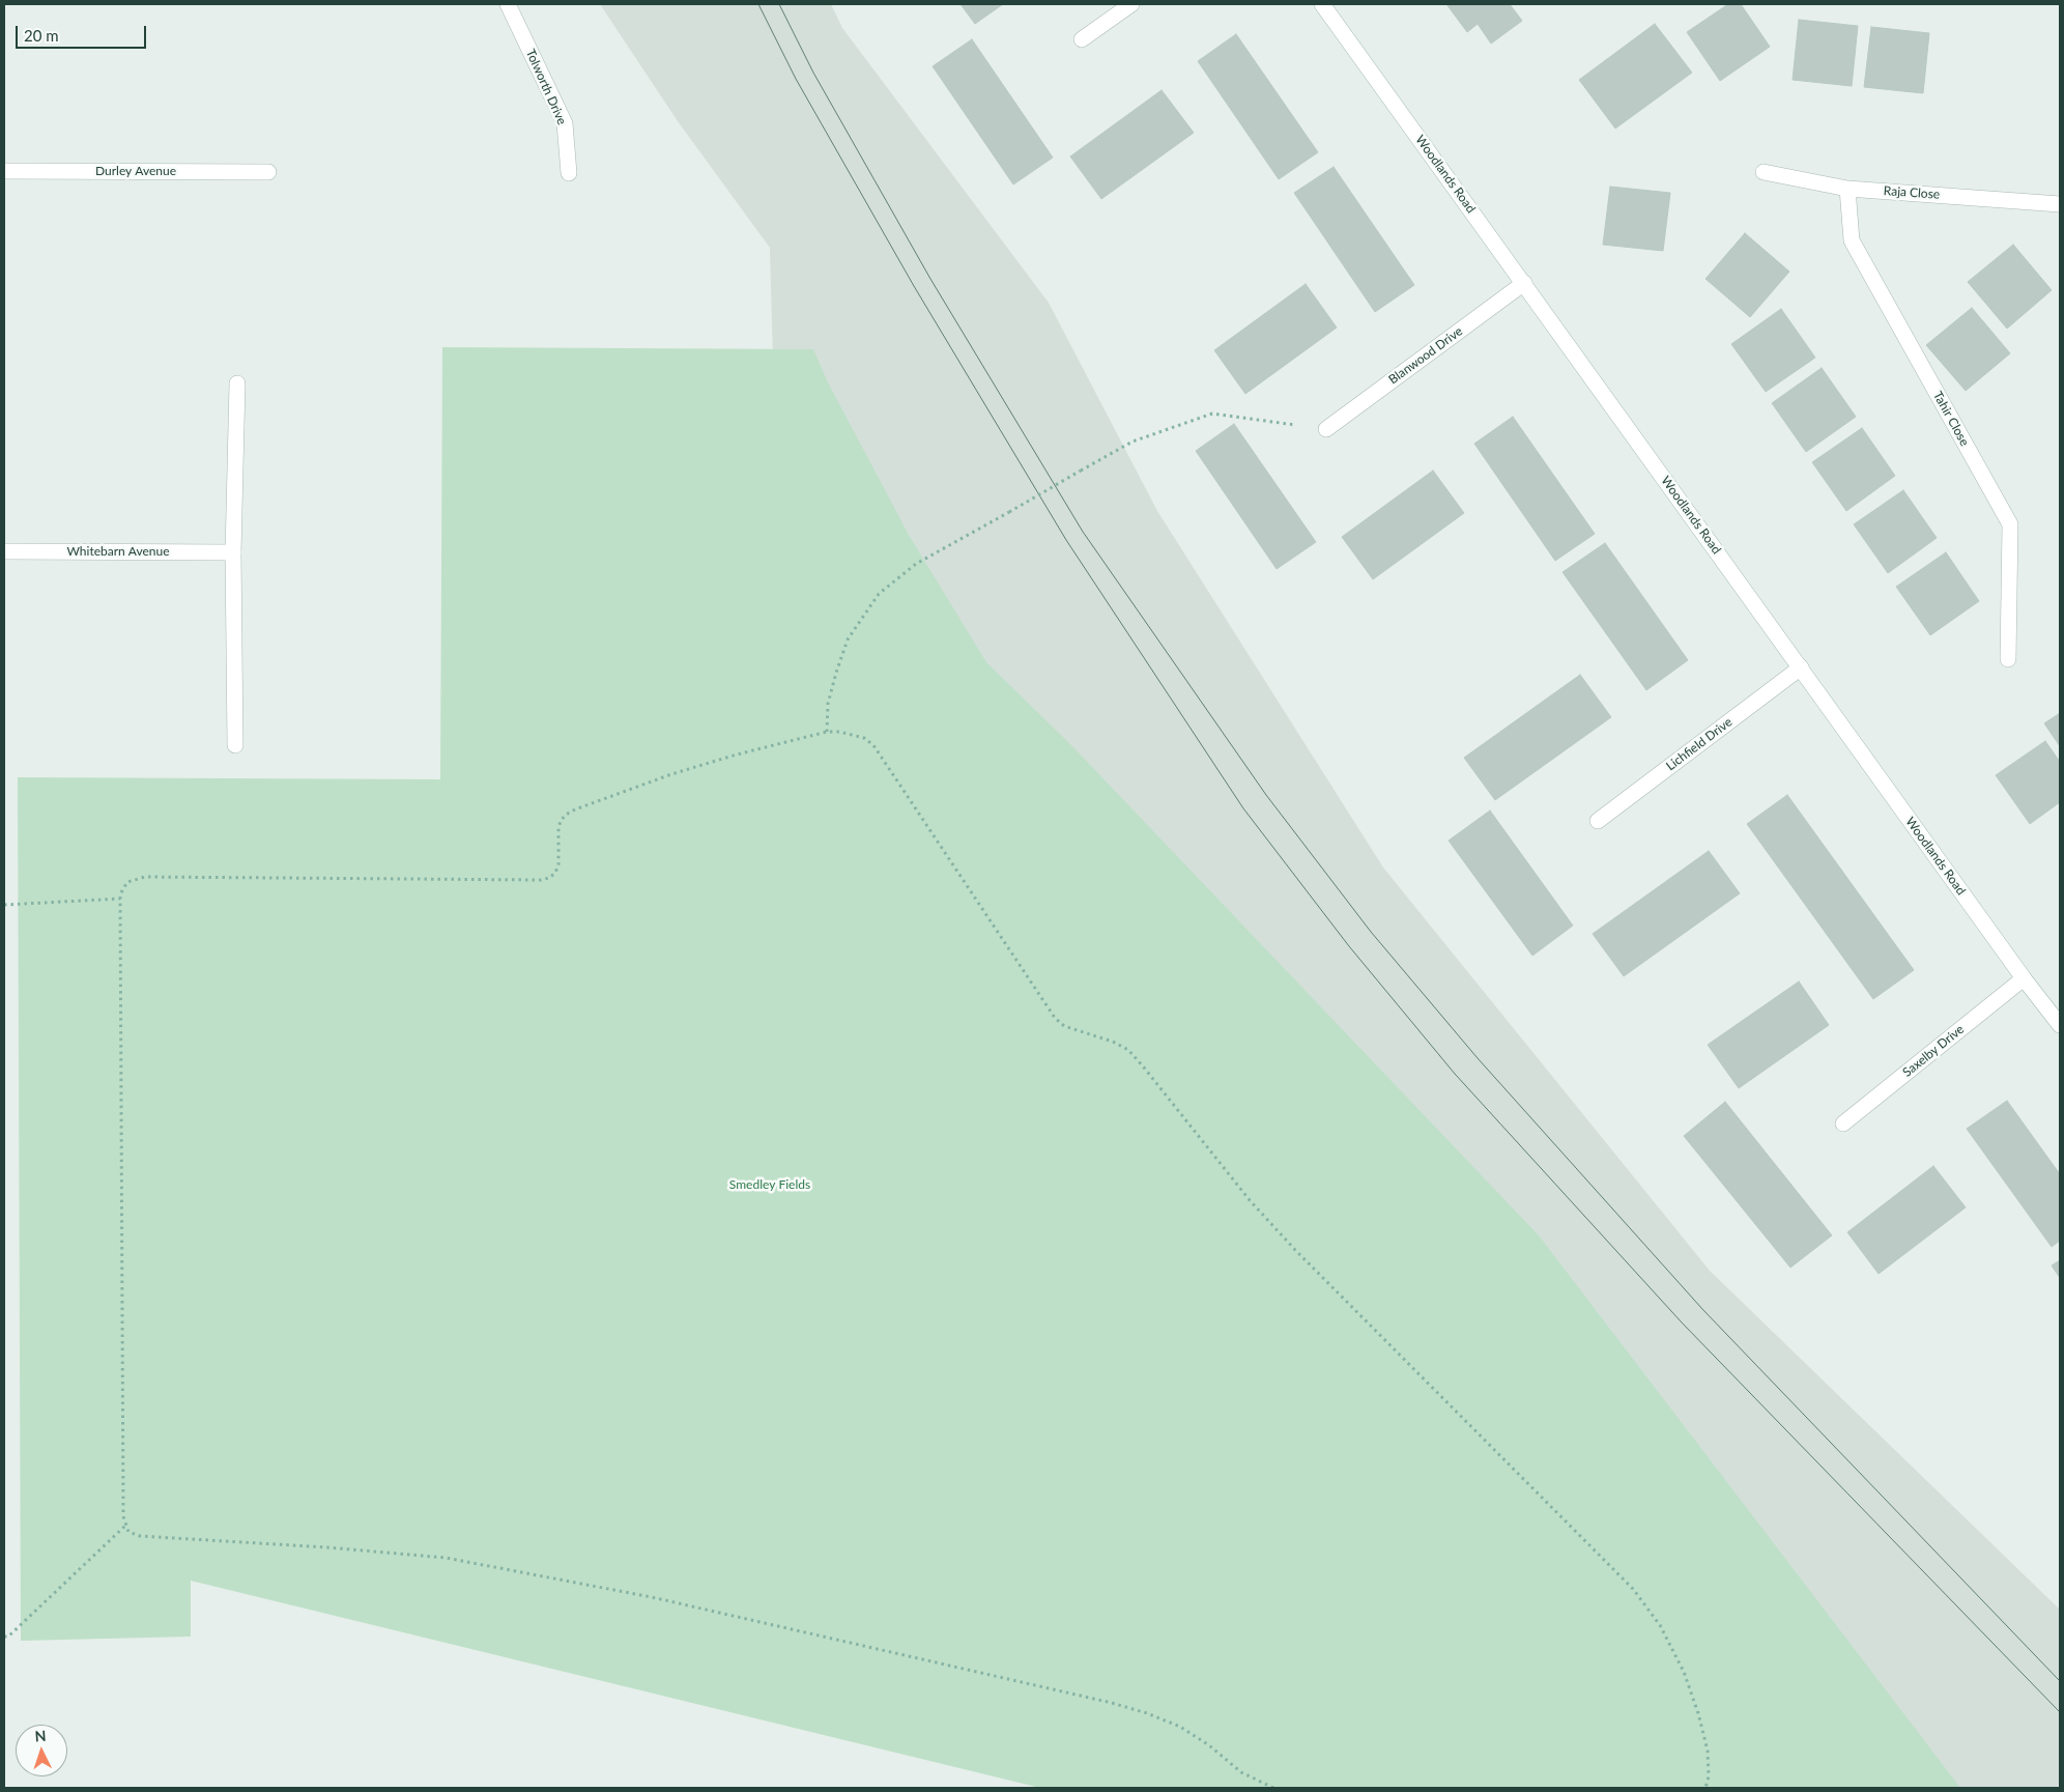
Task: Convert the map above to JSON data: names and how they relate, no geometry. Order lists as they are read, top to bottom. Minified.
{"streets":{"street":["Tolworth Drive","Durley Avenue","Woodlands Road","Raja Close","Blanwood Drive","Tahir Close","Whitebarn Avenue","Lichfield Drive","Saxelby Drive"]},"crossings":[["Woodlands Road","Blanwood Drive"],["Woodlands Road","Lichfield Drive"],["Woodlands Road","Saxelby Drive"],["Raja Close","Tahir Close"]],"parks":["Smedley Fields"],"scale_bar":"20 m","north":"top"}
